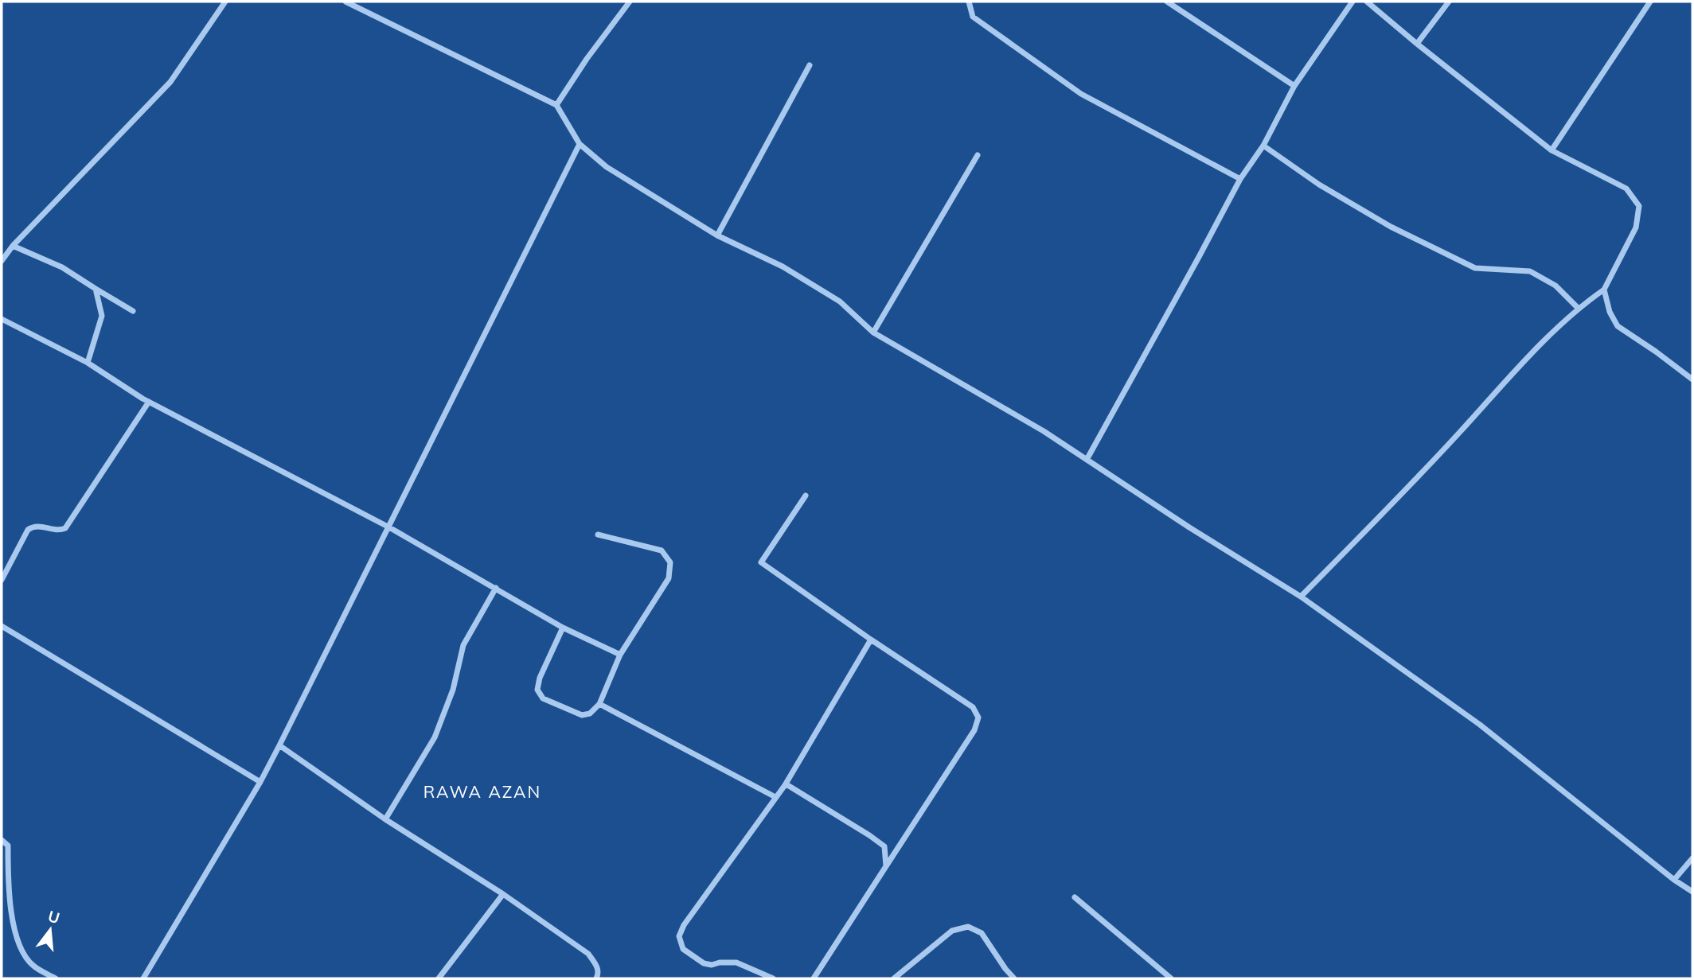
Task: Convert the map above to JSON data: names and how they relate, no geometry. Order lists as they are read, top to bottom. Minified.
{"districts":["RAWA AZAN"],"north":"top"}
